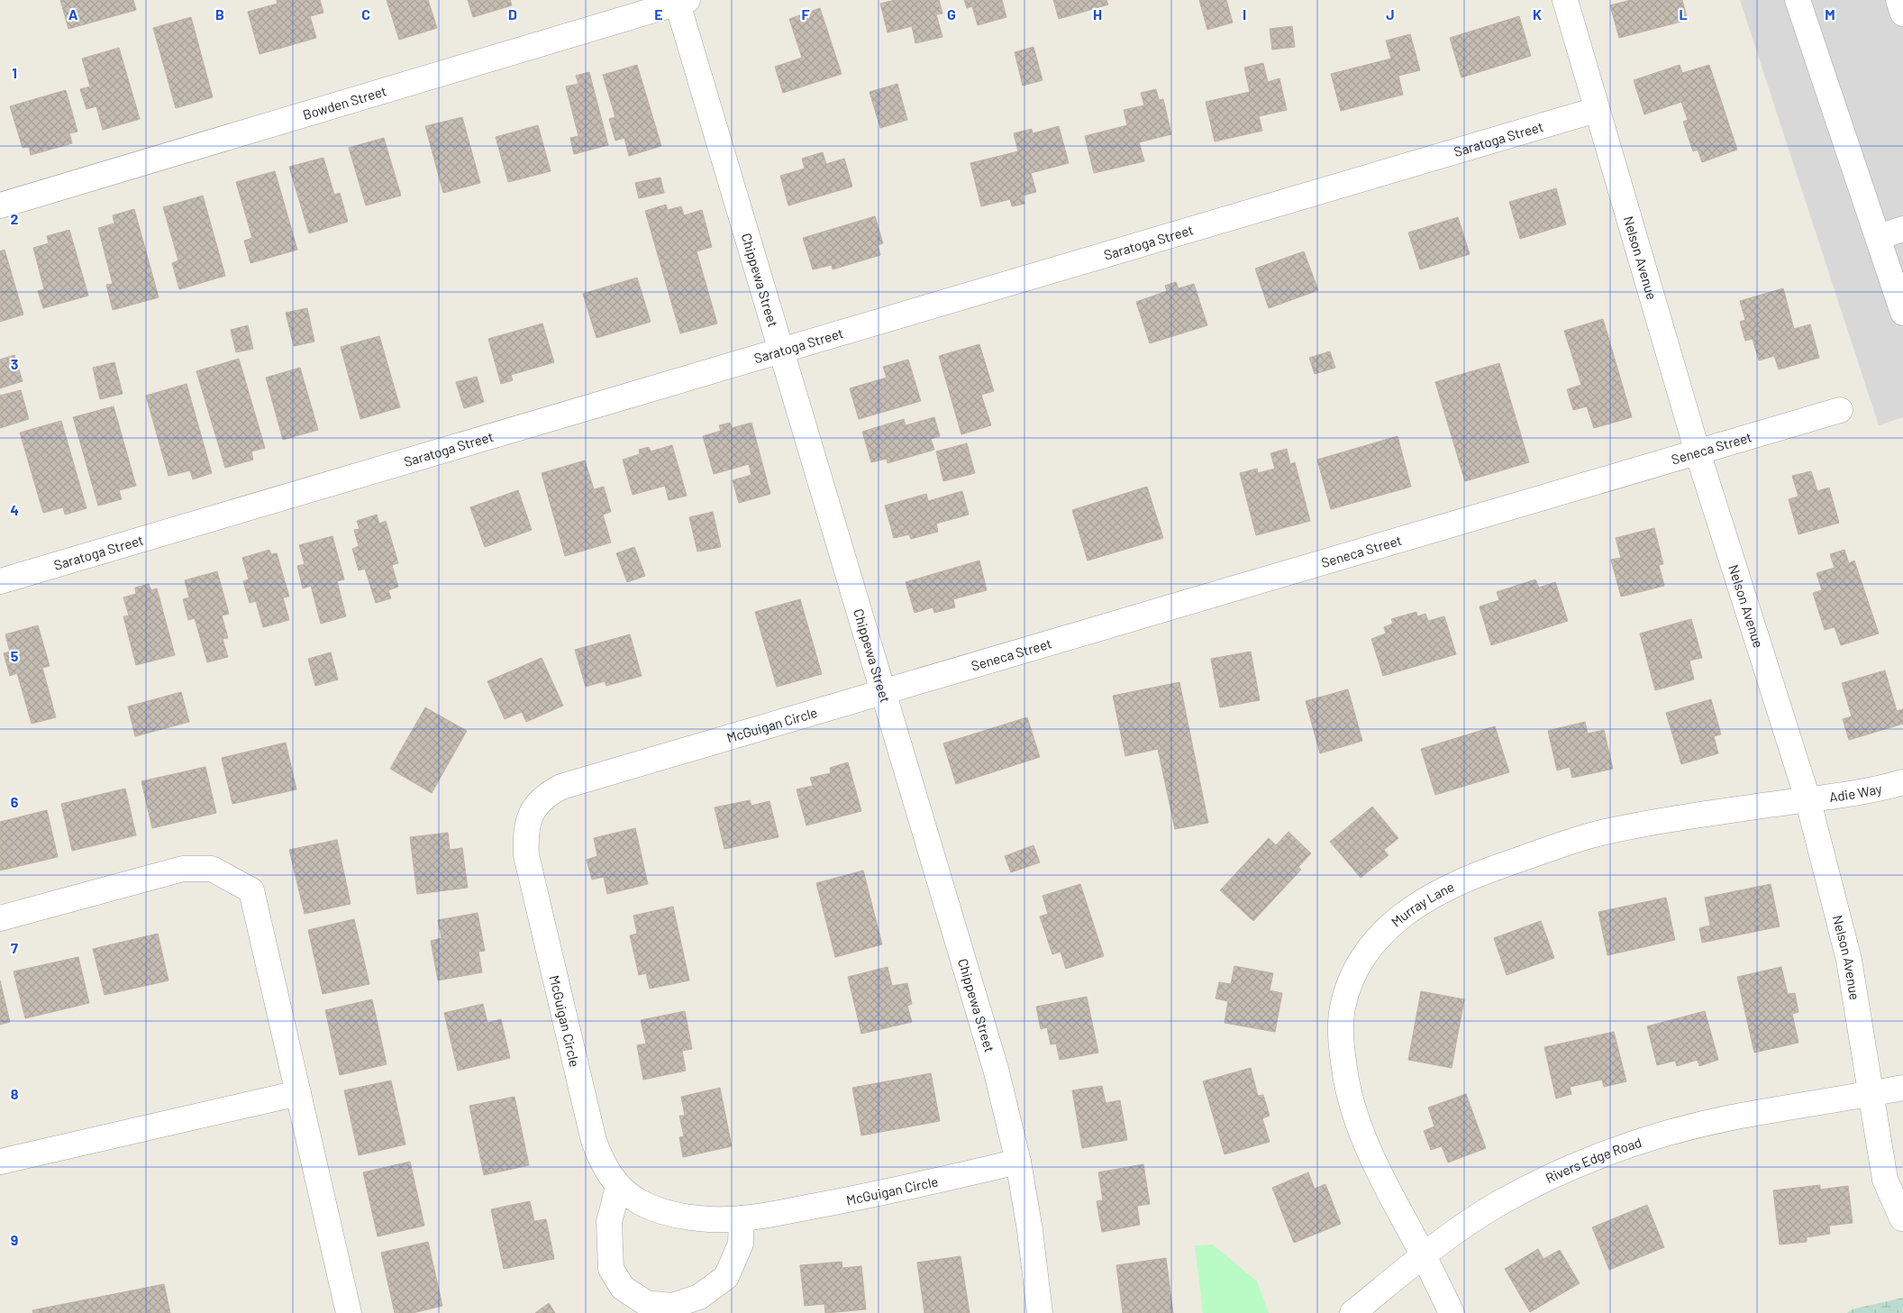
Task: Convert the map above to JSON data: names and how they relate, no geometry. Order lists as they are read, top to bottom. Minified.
{"streets":{"street":["Bowden Street","Saratoga Street","Nelson Avenue","Chippewa Street","Seneca Street","McGuigan Circle","Adie Way","Murray Lane","Rivers Edge Road"]},"crossings":[["Bowden Street","Chippewa Street"],["Saratoga Street","Nelson Avenue"],["Saratoga Street","Chippewa Street"],["Nelson Avenue","Seneca Street"],["Nelson Avenue","Adie Way"],["Nelson Avenue","Murray Lane"],["Nelson Avenue","Rivers Edge Road"],["Chippewa Street","Seneca Street"],["Chippewa Street","McGuigan Circle"],["Seneca Street","McGuigan Circle"],["Adie Way","Murray Lane"],["Murray Lane","Rivers Edge Road"]],"grid":{"columns":["A","B","C","D","E","F","G","H","I","J","K","L","M"],"rows":["1","2","3","4","5","6","7","8","9"]}}
